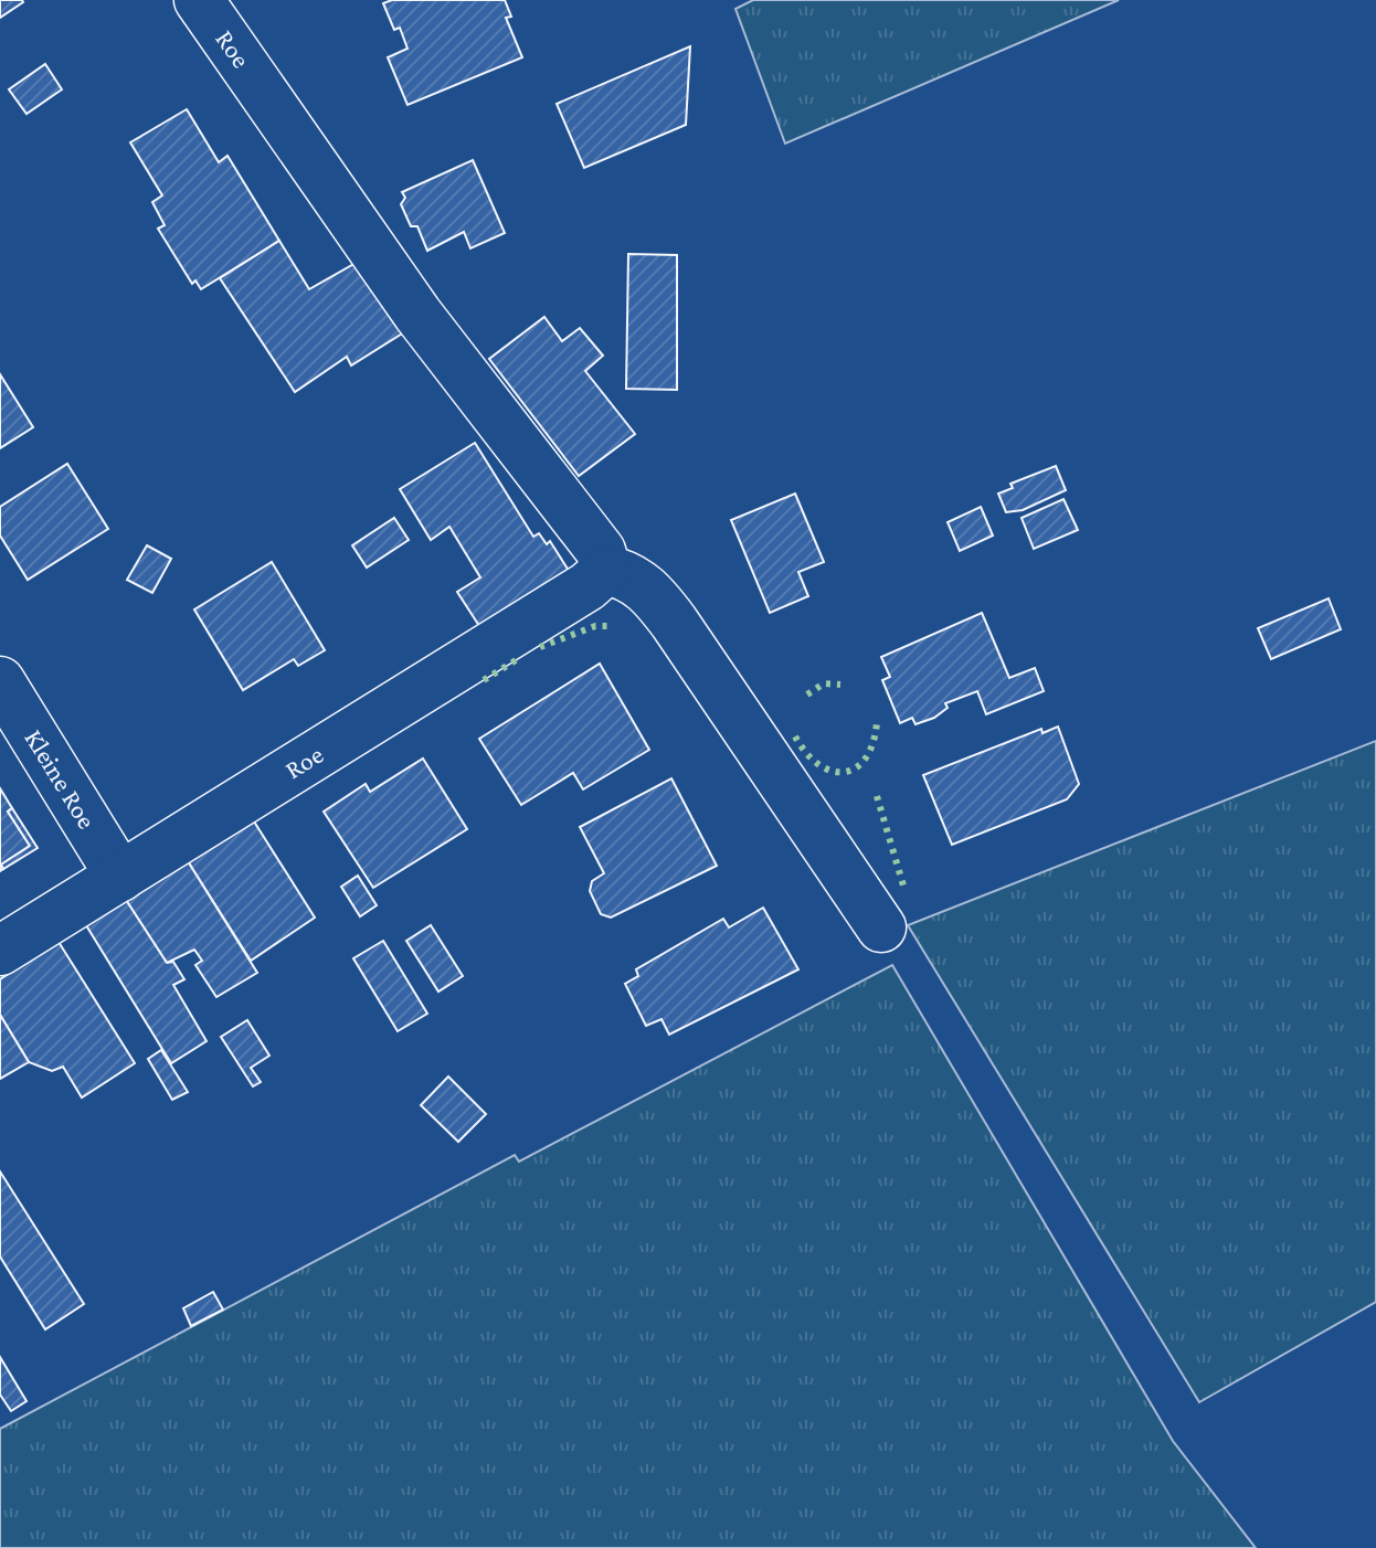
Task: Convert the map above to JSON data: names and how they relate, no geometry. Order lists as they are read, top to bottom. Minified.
{"streets":{"street":["Roe","Kleine Roe"]},"crossings":[["Roe","Kleine Roe"]]}
